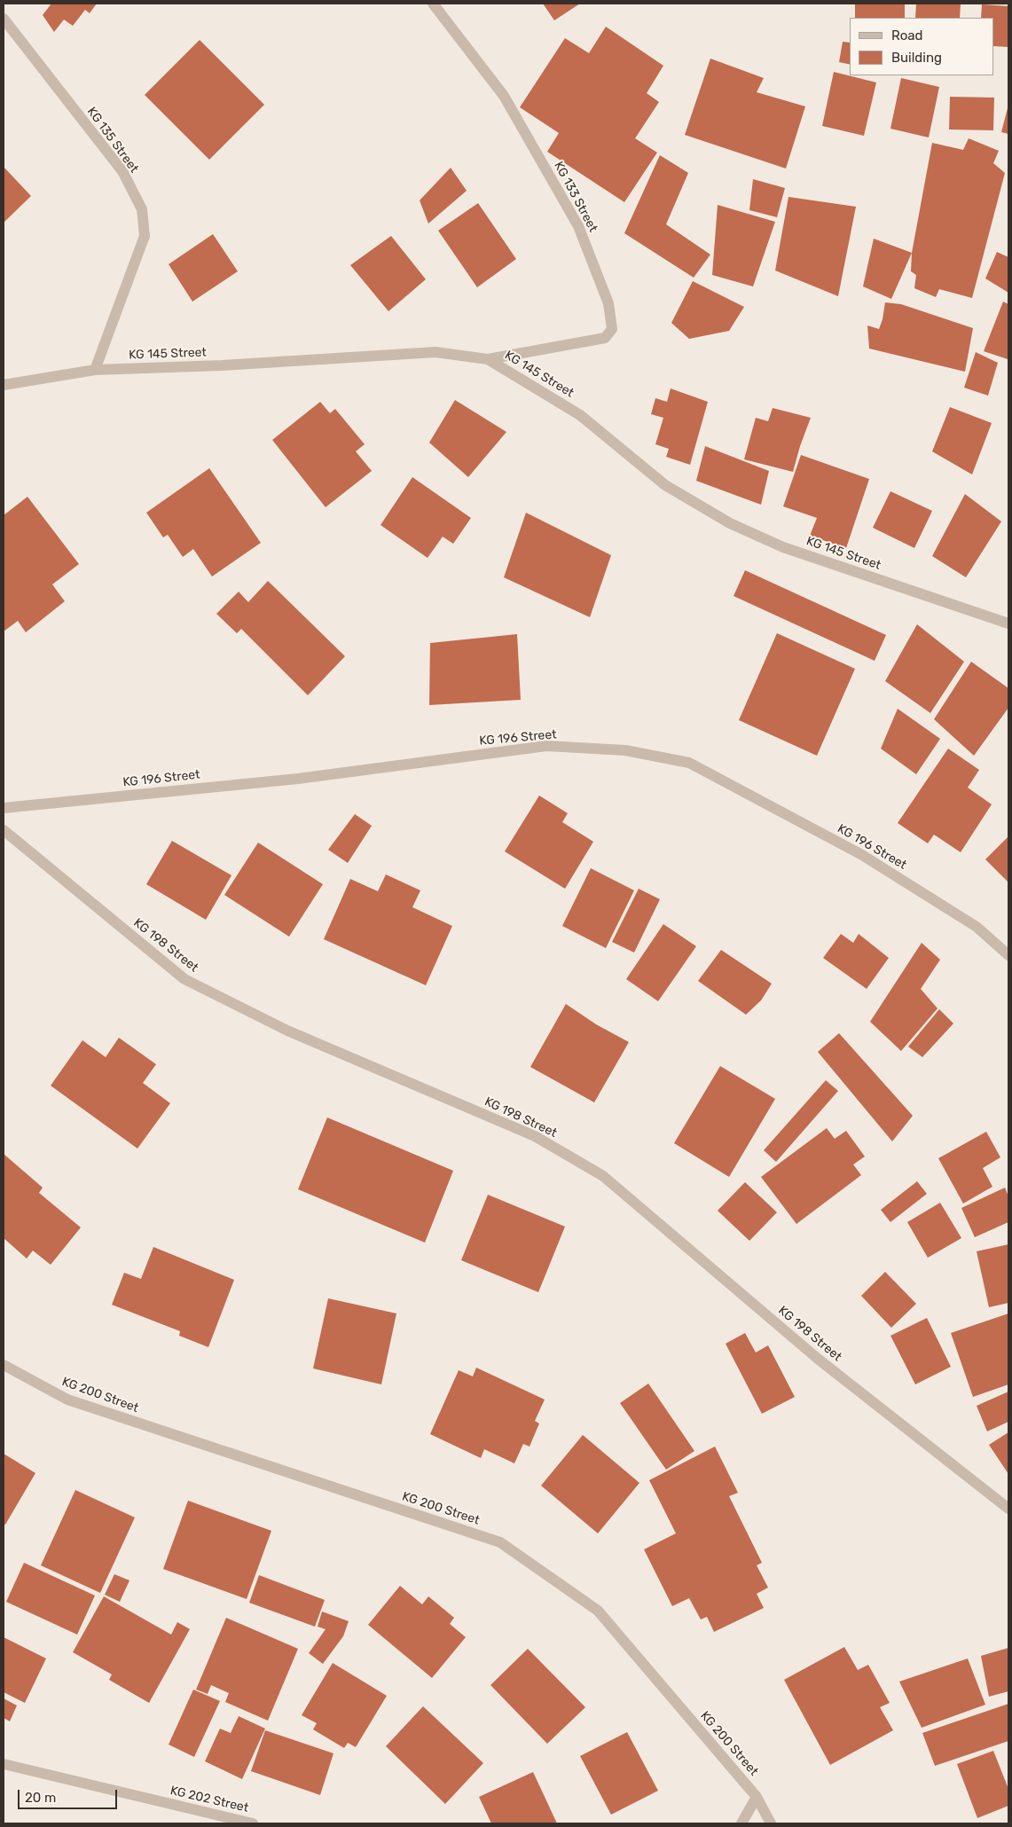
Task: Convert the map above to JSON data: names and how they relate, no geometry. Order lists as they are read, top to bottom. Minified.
{"streets":{"street":["KG 135 Street","KG 133 Street","KG 145 Street","KG 196 Street","KG 198 Street","KG 200 Street","KG 202 Street"]},"crossings":[["KG 135 Street","KG 145 Street"],["KG 133 Street","KG 145 Street"]],"legend":["Road","Building"],"scale_bar":"20 m"}
